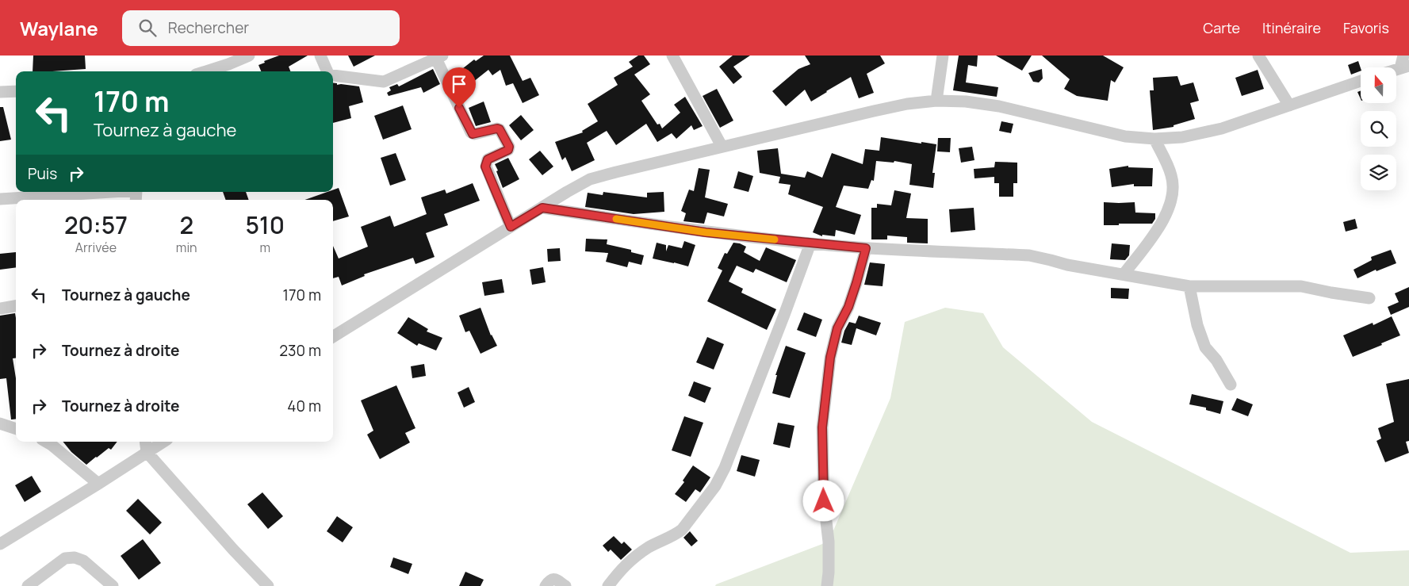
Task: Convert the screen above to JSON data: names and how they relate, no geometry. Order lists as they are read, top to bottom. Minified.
{"north":"top","page":{"header":"Waylane","search":"Rechercher","nav":["Carte","Itinéraire","Favoris"],"turn":["170 m","Tournez à gauche"],"then":"Puis","eta":["20:57","Arrivée","2","min","510","m"],"list":[{"name":"Tournez à gauche","value":"170 m"},{"name":"Tournez à droite","value":"230 m"},{"name":"Tournez à droite","value":"40 m"}]}}
